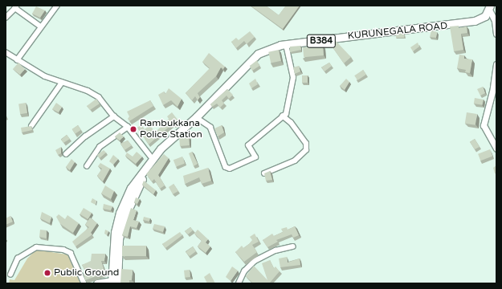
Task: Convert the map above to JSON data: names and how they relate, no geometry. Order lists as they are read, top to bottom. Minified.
{"streets":{"main road":["KURUNEGALA ROAD","B384"]},"places":["Rambukkana Police Station","Public Ground"]}
